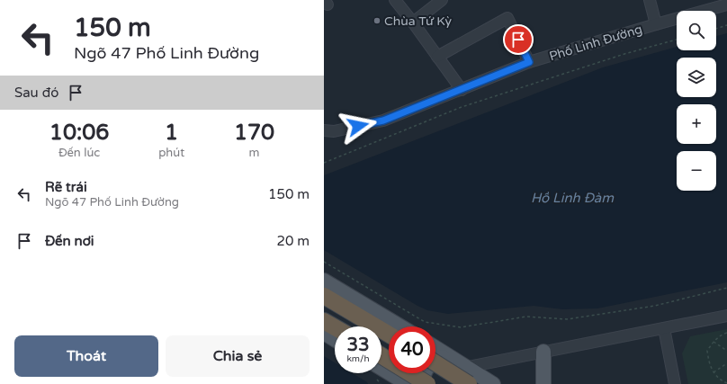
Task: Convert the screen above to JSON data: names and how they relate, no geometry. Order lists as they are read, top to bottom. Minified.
{"streets":{"street":["Phố Linh Đường"]},"water":["Hồ Linh Đàm"],"places":["Chùa Tứ Kỳ"],"page":{"turn":["150 m","Ngõ 47 Phố Linh Đường"],"map_buttons":["+","−"],"then":"Sau đó","eta":["10:06","Đến lúc","1","phút","170","m"],"list":[{"name":"Rẽ trái","note":"Ngõ 47 Phố Linh Đường","value":"150 m"},{"name":"Đến nơi","value":"20 m"}],"speed":"33 km/h","limit":"40","buttons":["Thoát","Chia sẻ"]}}
